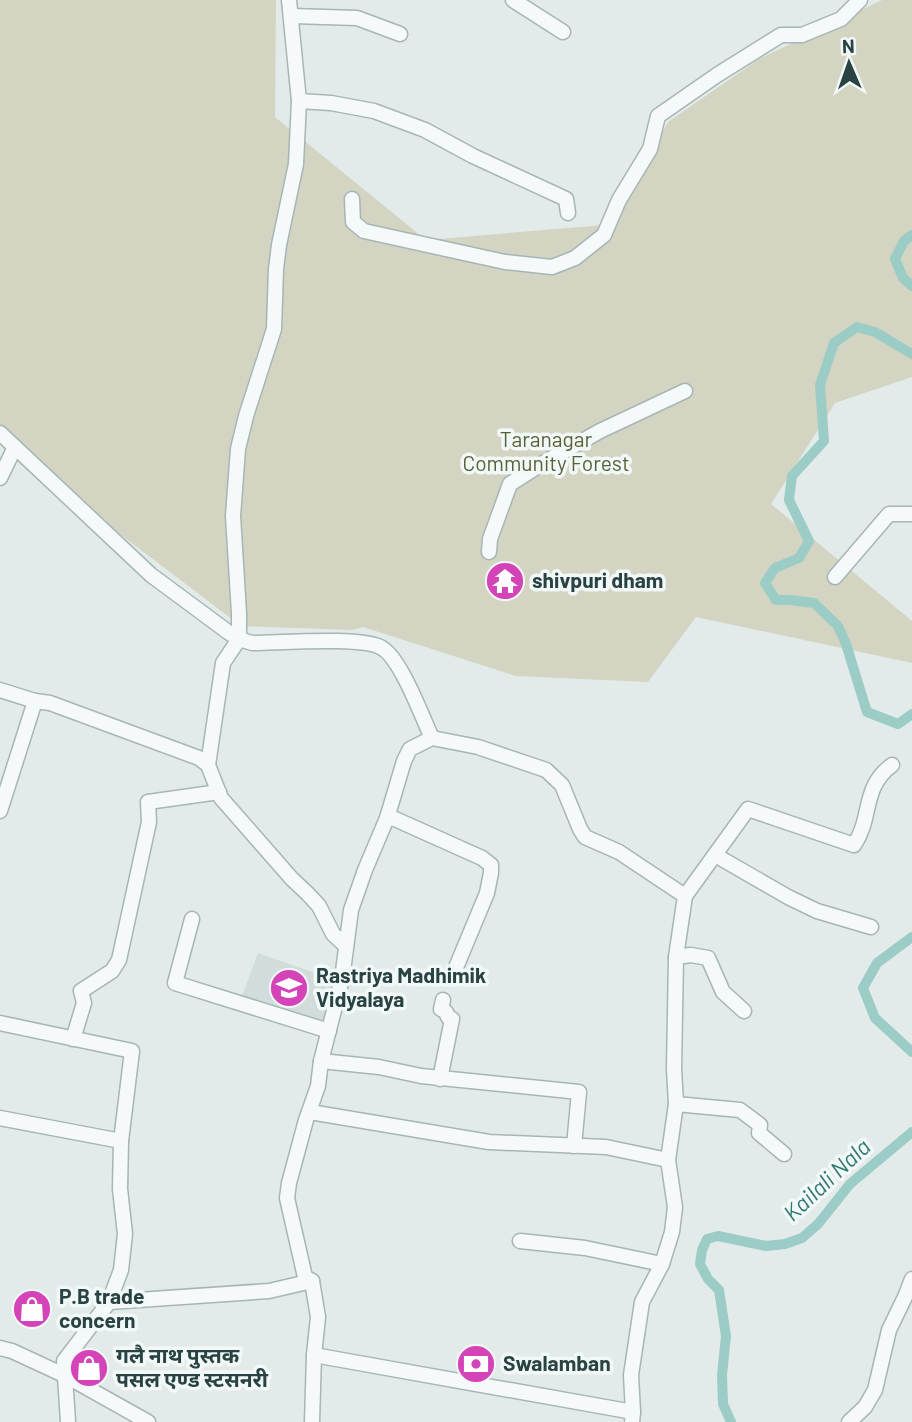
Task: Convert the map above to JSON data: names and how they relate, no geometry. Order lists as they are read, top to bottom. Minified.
{"water":["Kailali Nala"],"parks":["Taranagar Community Forest"],"places":{"temple":["shivpuri dham"],"school or university":["Rastriya Madhimik Vidyalaya"],"shop":["P.B trade concern","गलै नाथ पुस्तक पसल एण्ड स्टसनरी"],"bank":["Swalamban"]},"north":"top"}
